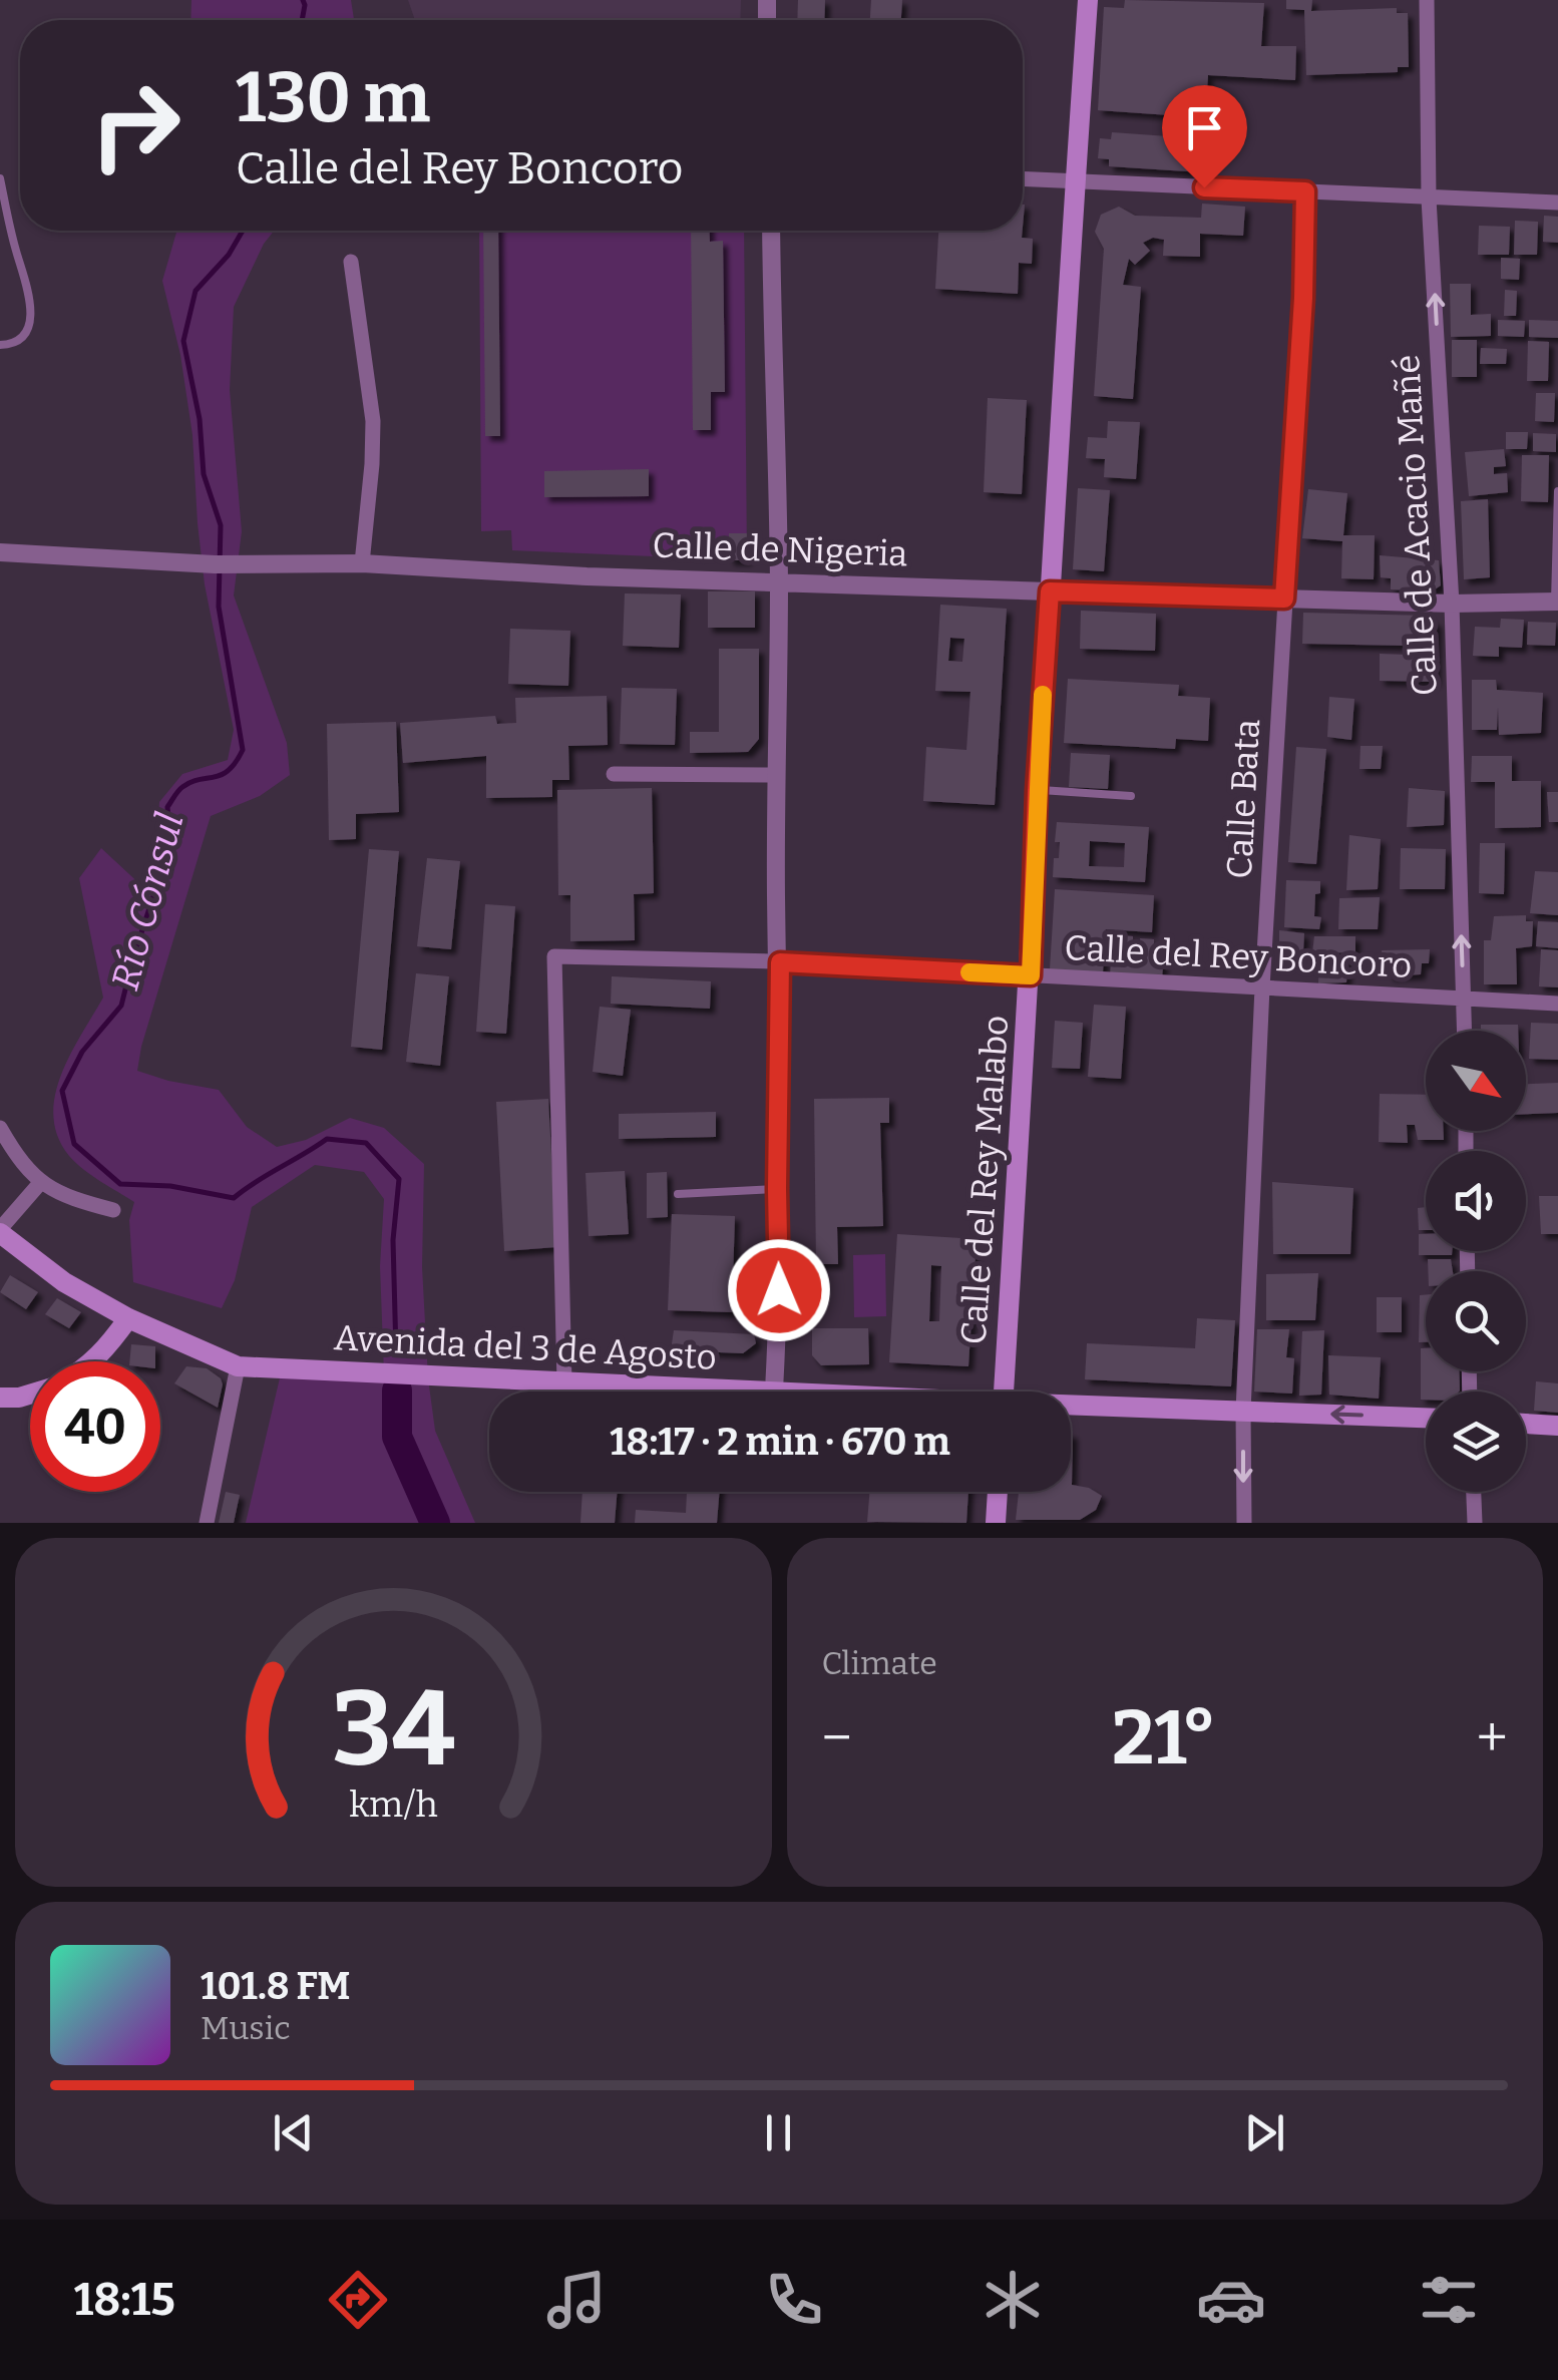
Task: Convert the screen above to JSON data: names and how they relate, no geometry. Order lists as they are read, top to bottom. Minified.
{"streets":{"main road":["Calle del Rey Malabo","Avenida del 3 de Agosto"],"street":["Calle de Acacio Mañé","Calle de Nigeria","Calle Bata","Calle del Rey Boncoro"]},"crossings":[["Calle de Acacio Mañé","Calle de Nigeria"],["Calle de Acacio Mañé","Calle del Rey Boncoro"],["Calle de Nigeria","Calle Bata"],["Calle de Nigeria","Calle del Rey Malabo"],["Calle Bata","Calle del Rey Boncoro"],["Calle Bata","Avenida del 3 de Agosto"],["Calle del Rey Boncoro","Calle del Rey Malabo"],["Calle del Rey Boncoro","Avenida del 3 de Agosto"]],"one_way":["Calle de Acacio Mañé"],"water":["Río Cónsul"],"north":"bottom right","page":{"turn":["130 m","Calle del Rey Boncoro"],"limit":"40","trip":"18:17 · 2 min · 670 m","tile":"Climate","heat":["−","21°","+"],"song":["101.8 FM","Music"],"tabs":"18:15","gauge":["34","km/h"]}}
